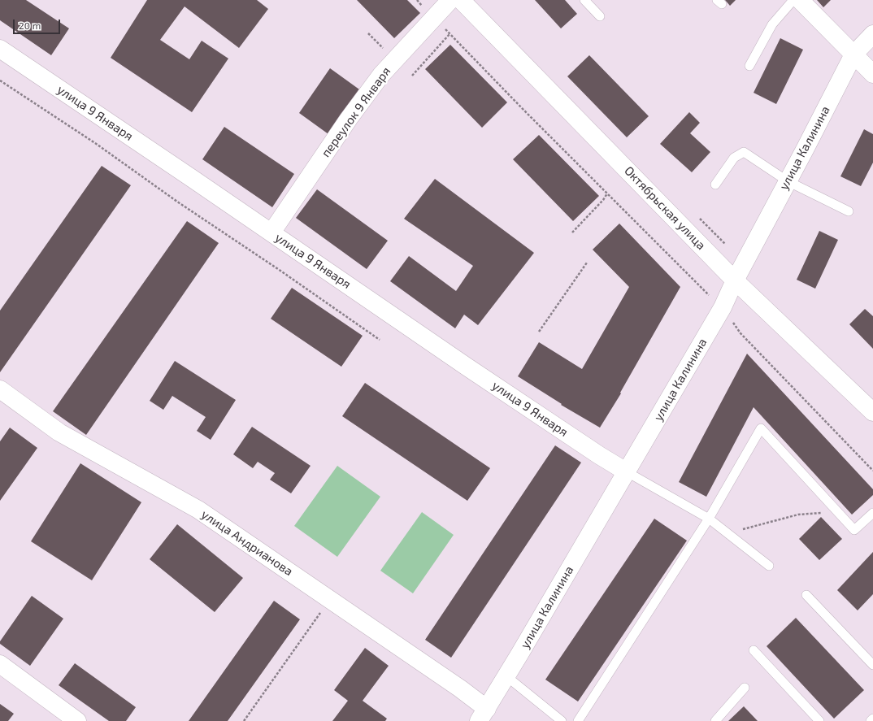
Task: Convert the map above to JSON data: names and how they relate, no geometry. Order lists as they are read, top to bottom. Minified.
{"streets":{"street":["переулок 9 Января","улица 9 Января","улица Калинина","Октябрьская улица","улица Андрианова"]},"crossings":[["переулок 9 Января","улица 9 Января"],["улица 9 Января","улица Калинина"],["улица Калинина","Октябрьская улица"],["улица Калинина","улица Андрианова"]],"scale_bar":"20 m"}
